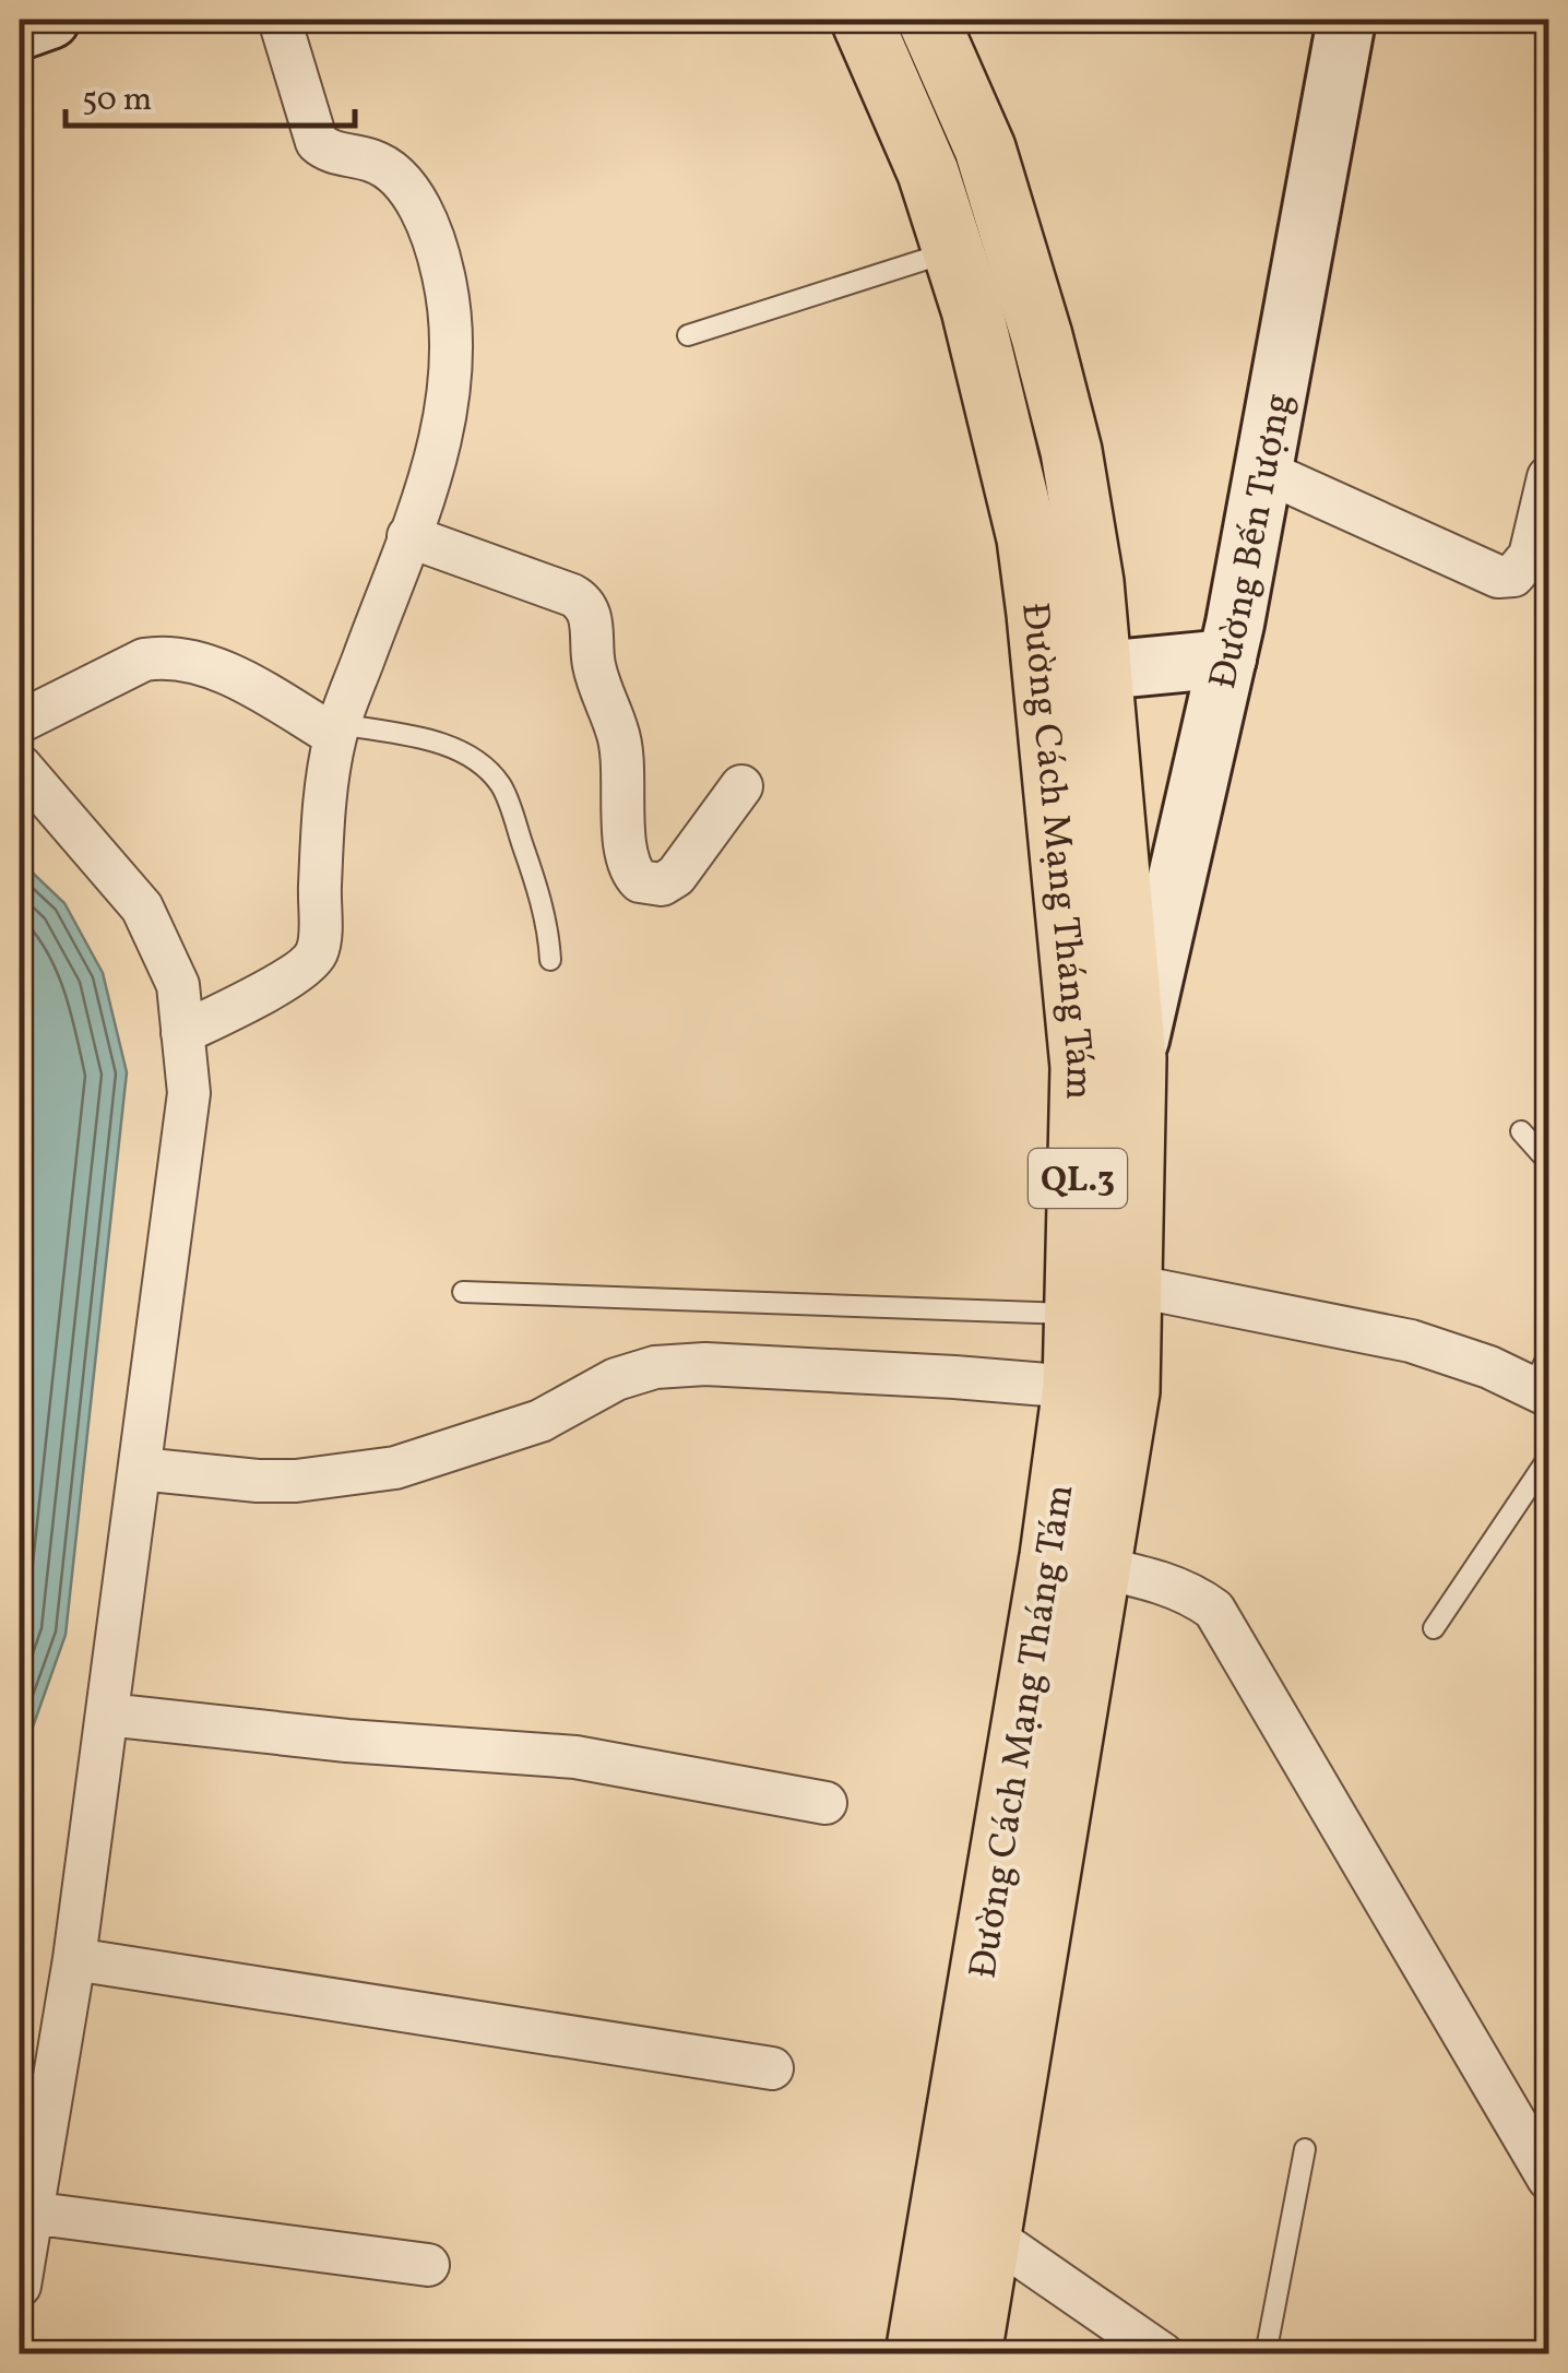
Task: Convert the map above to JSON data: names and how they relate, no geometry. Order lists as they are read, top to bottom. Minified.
{"streets":{"highway":["Đường Cách Mạng Tháng Tám","QL.3"],"street":["Đường Bến Tượng"]},"crossings":[["Đường Bến Tượng","Đường Cách Mạng Tháng Tám"]],"scale_bar":"50 m"}
